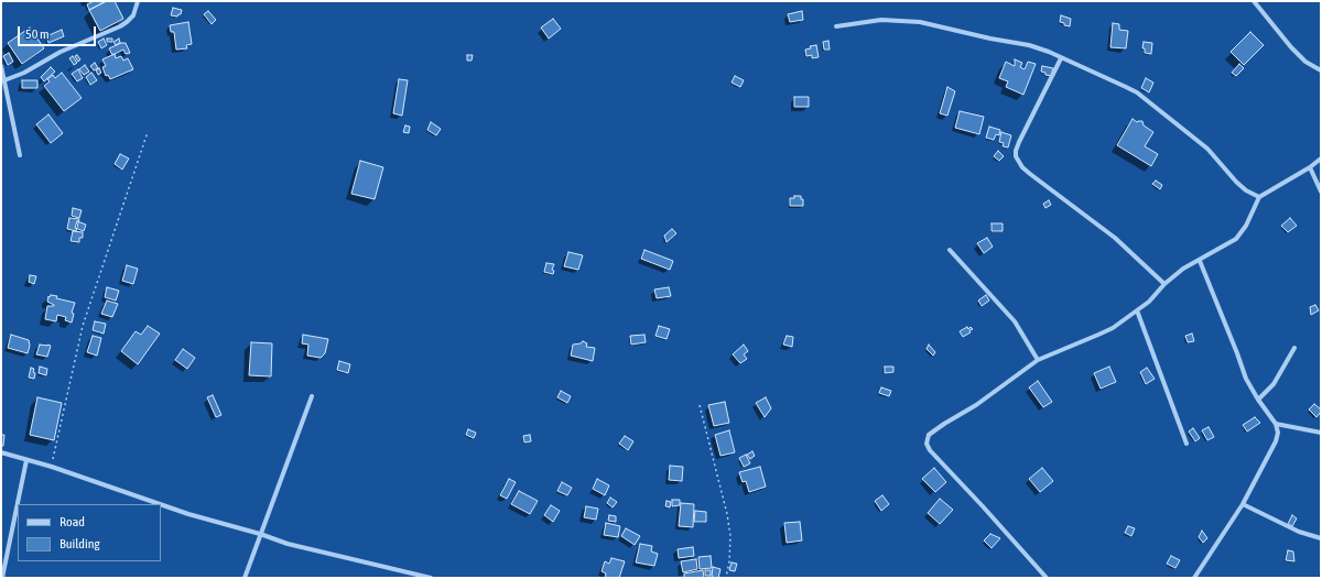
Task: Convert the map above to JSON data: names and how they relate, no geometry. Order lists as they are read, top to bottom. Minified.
{"legend":["Road","Building"],"scale_bar":"50 m"}
